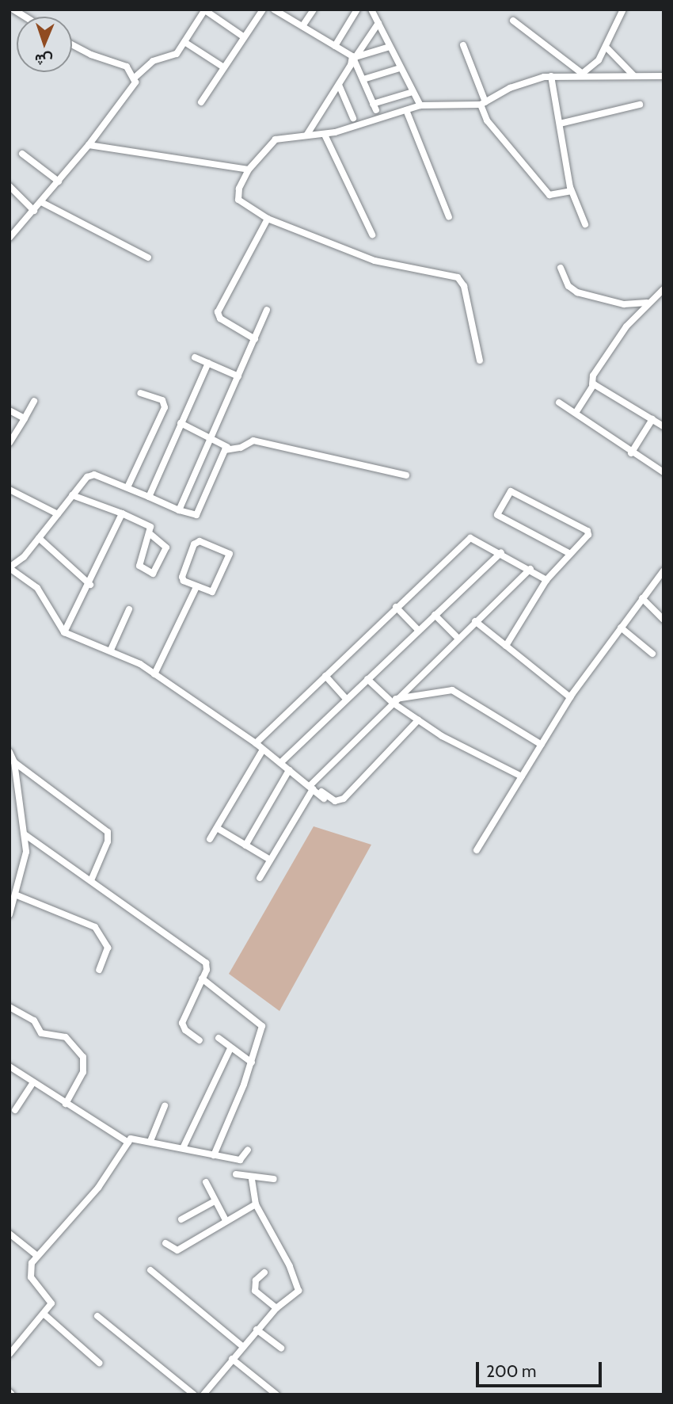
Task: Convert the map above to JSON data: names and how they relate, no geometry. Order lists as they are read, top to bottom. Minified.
{"scale_bar":"200 m","north":"bottom"}
